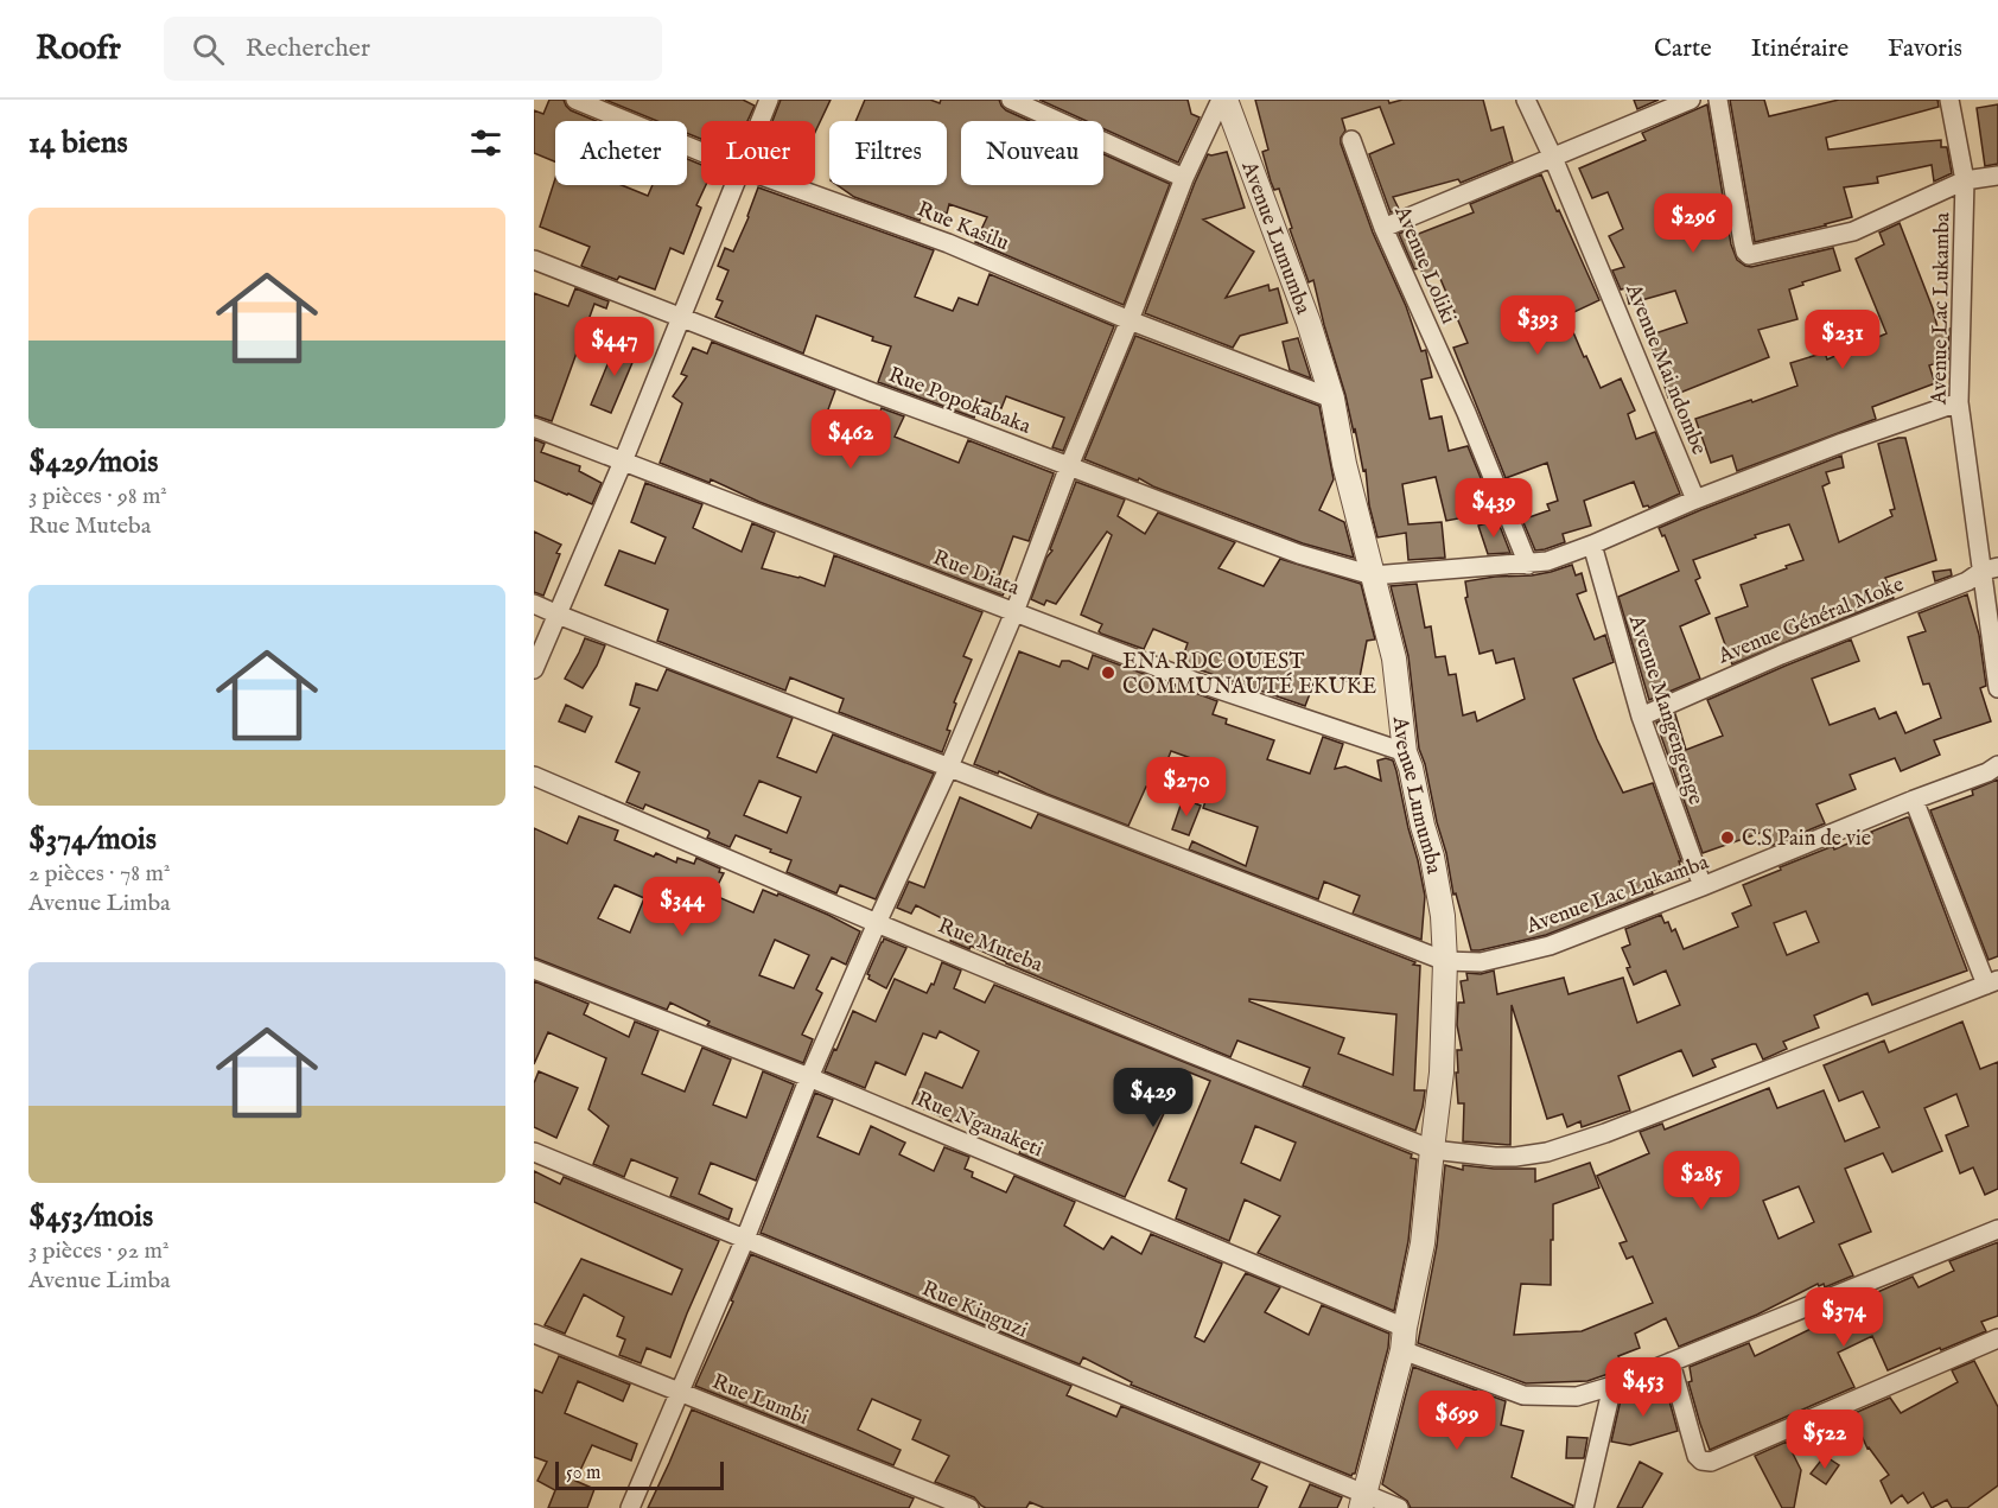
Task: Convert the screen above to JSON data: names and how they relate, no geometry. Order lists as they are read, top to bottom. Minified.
{"streets":{"street":["Rue Kasilu","Avenue Lumumba","Avenue Loliki","Avenue Lac Lukamba","Avenue Mai ndombe","Rue Popokabaka","Rue Diata","Avenue Général Moke","Avenue Mangengenge","Rue Muteba","Rue Nganaketi","Rue Kinguzi","Rue Lumbi"]},"crossings":[["Rue Kasilu","Avenue Lumumba"],["Avenue Lumumba","Avenue Lac Lukamba"],["Avenue Lumumba","Rue Popokabaka"],["Avenue Lumumba","Rue Diata"],["Avenue Lumumba","Rue Muteba"],["Avenue Lumumba","Rue Nganaketi"],["Avenue Lumumba","Rue Kinguzi"],["Avenue Lac Lukamba","Avenue Général Moke"],["Avenue Lac Lukamba","Avenue Mangengenge"],["Avenue Général Moke","Avenue Mangengenge"]],"places":["ENA RDC OUEST COMMUNAUTÉ EKUKE","C.S Pain de vie"],"scale_bar":"50 m","page":{"header":"Roofr","search":"Rechercher","nav":["Carte","Itinéraire","Favoris"],"heading":"14 biens","chip":["Acheter","Louer","Filtres","Nouveau"],"list":[{"name":"$429/mois","note":"3 pièces · 98 m² · Rue Muteba"},{"name":"$374/mois","note":"2 pièces · 78 m² · Avenue Limba"},{"name":"$453/mois","note":"3 pièces · 92 m² · Avenue Limba"}],"price":["$296","$393","$231","$447","$462","$439","$270","$344","$429","$285","$374","$453","$699","$522"],"scale":"50 m"}}
